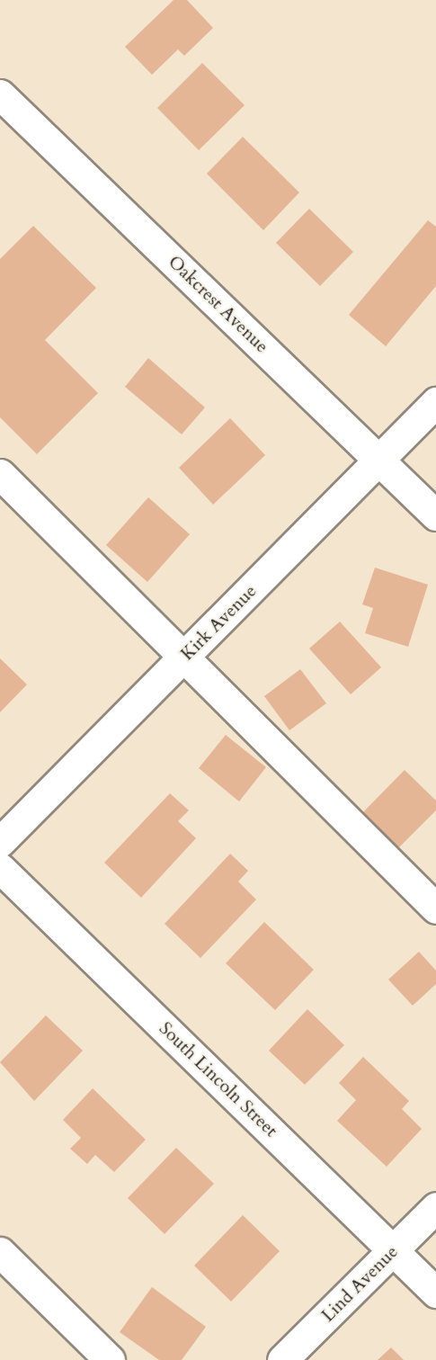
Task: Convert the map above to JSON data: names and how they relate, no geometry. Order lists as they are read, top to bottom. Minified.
{"streets":{"street":["Oakcrest Avenue","Kirk Avenue","South Lincoln Street","Lind Avenue"]},"crossings":[["Oakcrest Avenue","Kirk Avenue"],["South Lincoln Street","Lind Avenue"]]}
